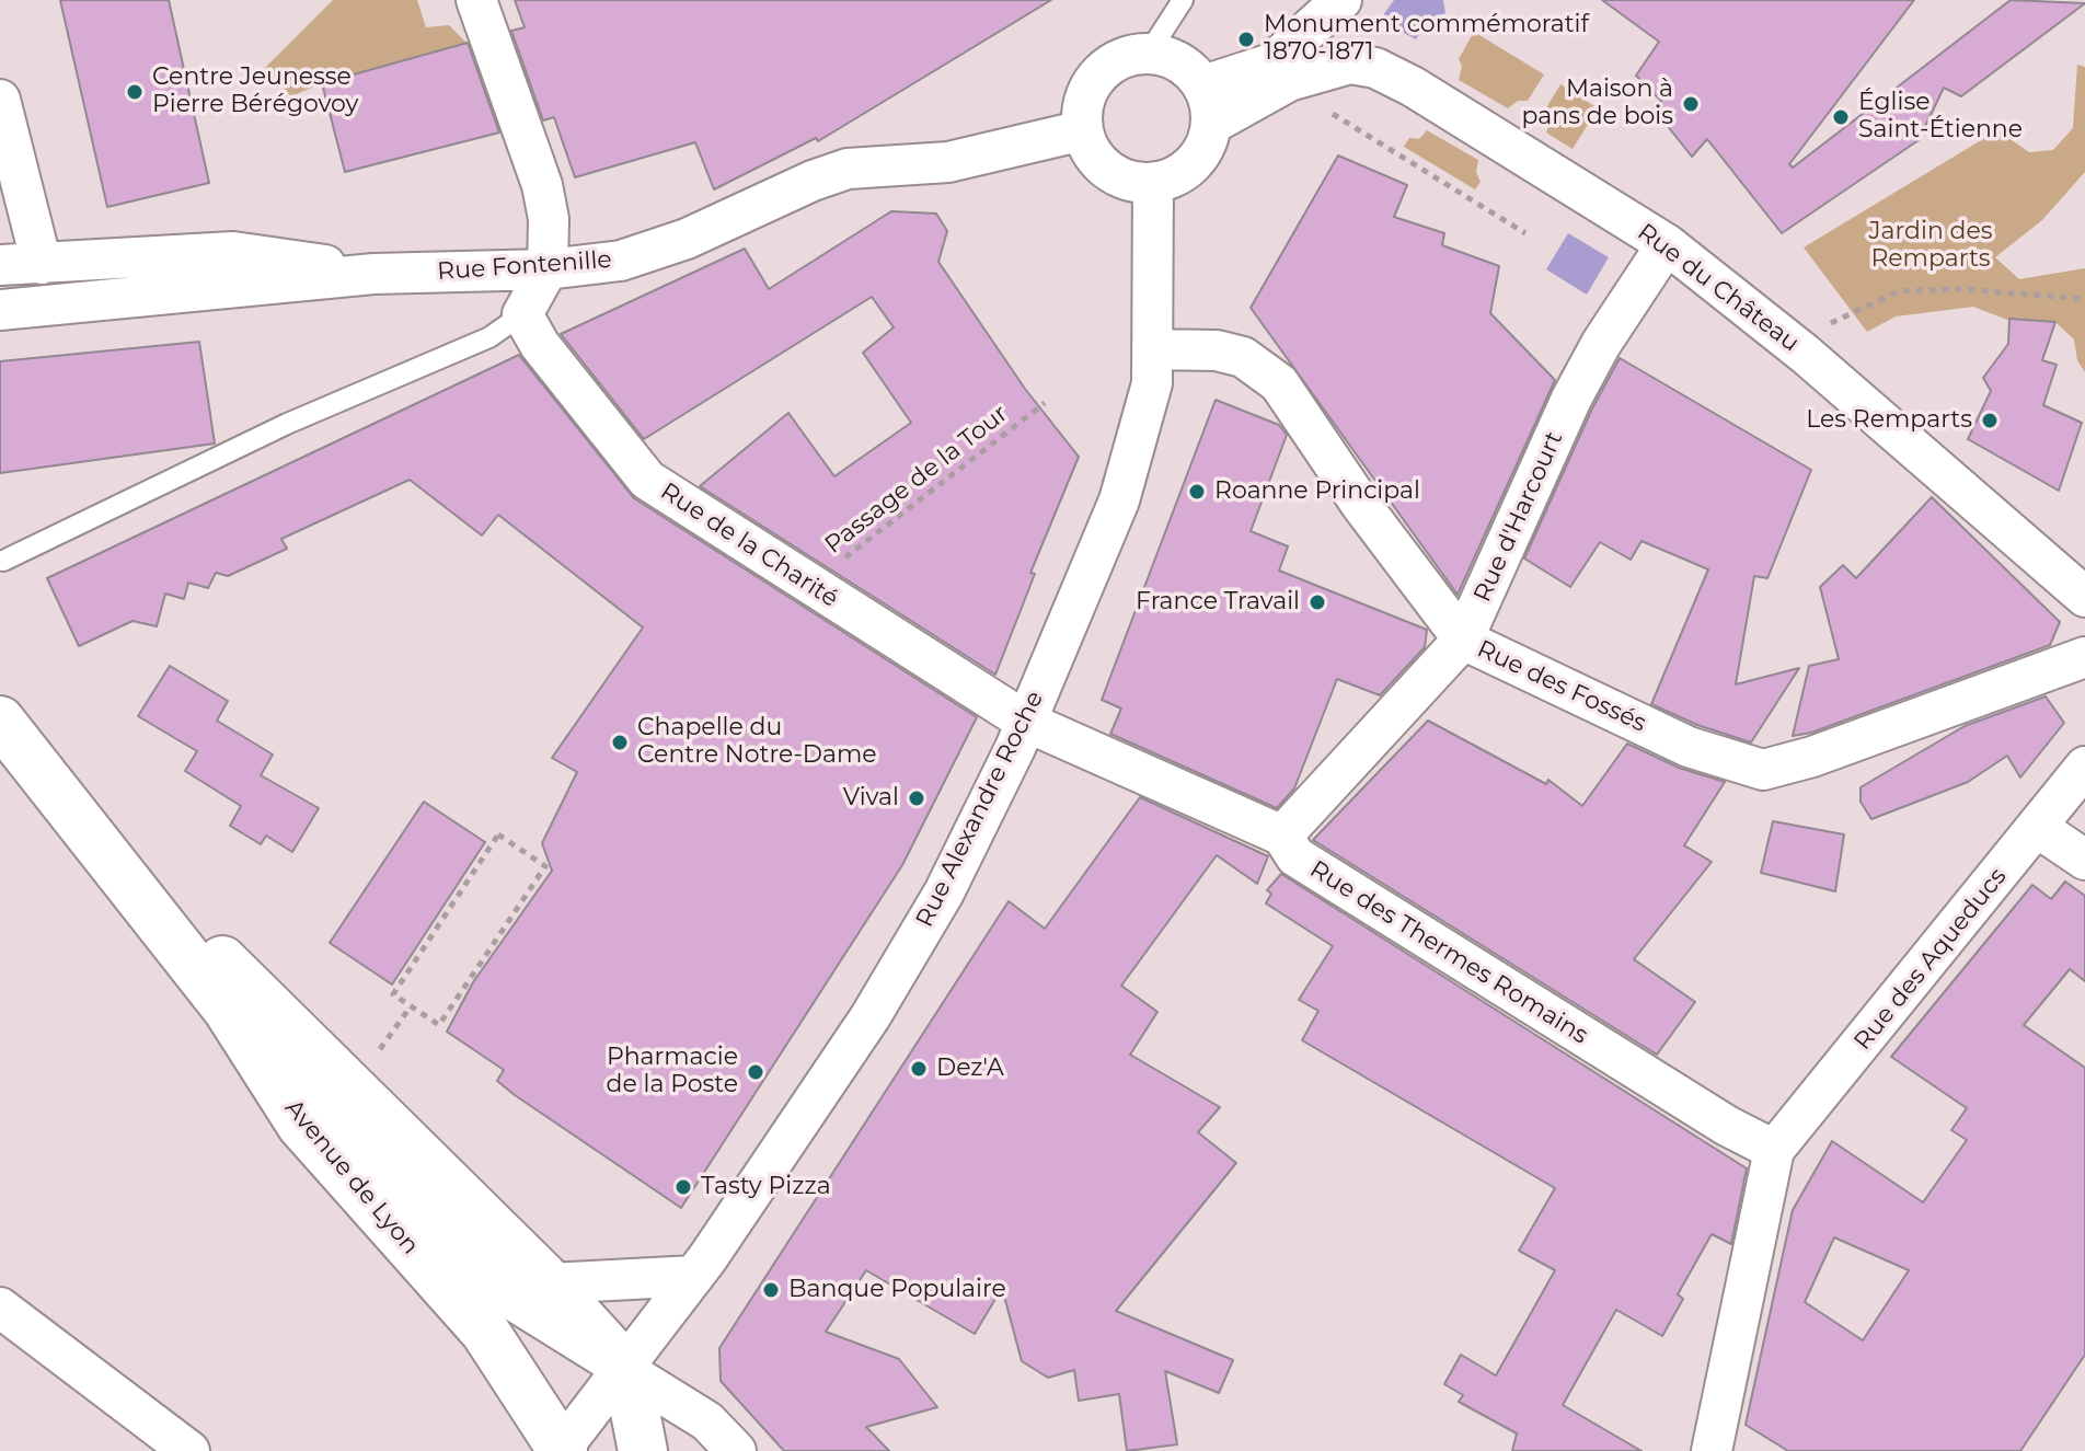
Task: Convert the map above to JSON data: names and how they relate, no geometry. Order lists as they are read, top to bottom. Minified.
{"streets":{"main road":["Avenue de Lyon"],"street":["Rue Fontenille","Rue du Château","Rue d'Harcourt","Rue de la Charité","Rue des Fossés","Rue Alexandre Roche","Rue des Thermes Romains","Rue des Aqueducs"],"path":["Passage de la Tour"]},"crossings":[["Rue Fontenille","Rue Alexandre Roche"],["Rue du Château","Rue d'Harcourt"],["Passage de la Tour","Rue de la Charité"],["Rue d'Harcourt","Rue des Fossés"],["Rue d'Harcourt","Rue des Thermes Romains"],["Rue de la Charité","Rue Alexandre Roche"],["Rue de la Charité","Rue des Thermes Romains"],["Rue des Fossés","Rue Alexandre Roche"],["Rue Alexandre Roche","Rue des Thermes Romains"],["Rue Alexandre Roche","Avenue de Lyon"],["Rue des Thermes Romains","Rue des Aqueducs"]],"parks":["Jardin des Remparts"],"places":["Monument commémoratif 1870-1871","Centre Jeunesse Pierre Bérégovoy","Maison à pans de bois","Église Saint-Étienne","Les Remparts","Roanne Principal","France Travail","Chapelle du Centre Notre-Dame","Vival","Dez'A","Pharmacie de la Poste","Tasty Pizza","Banque Populaire"]}
